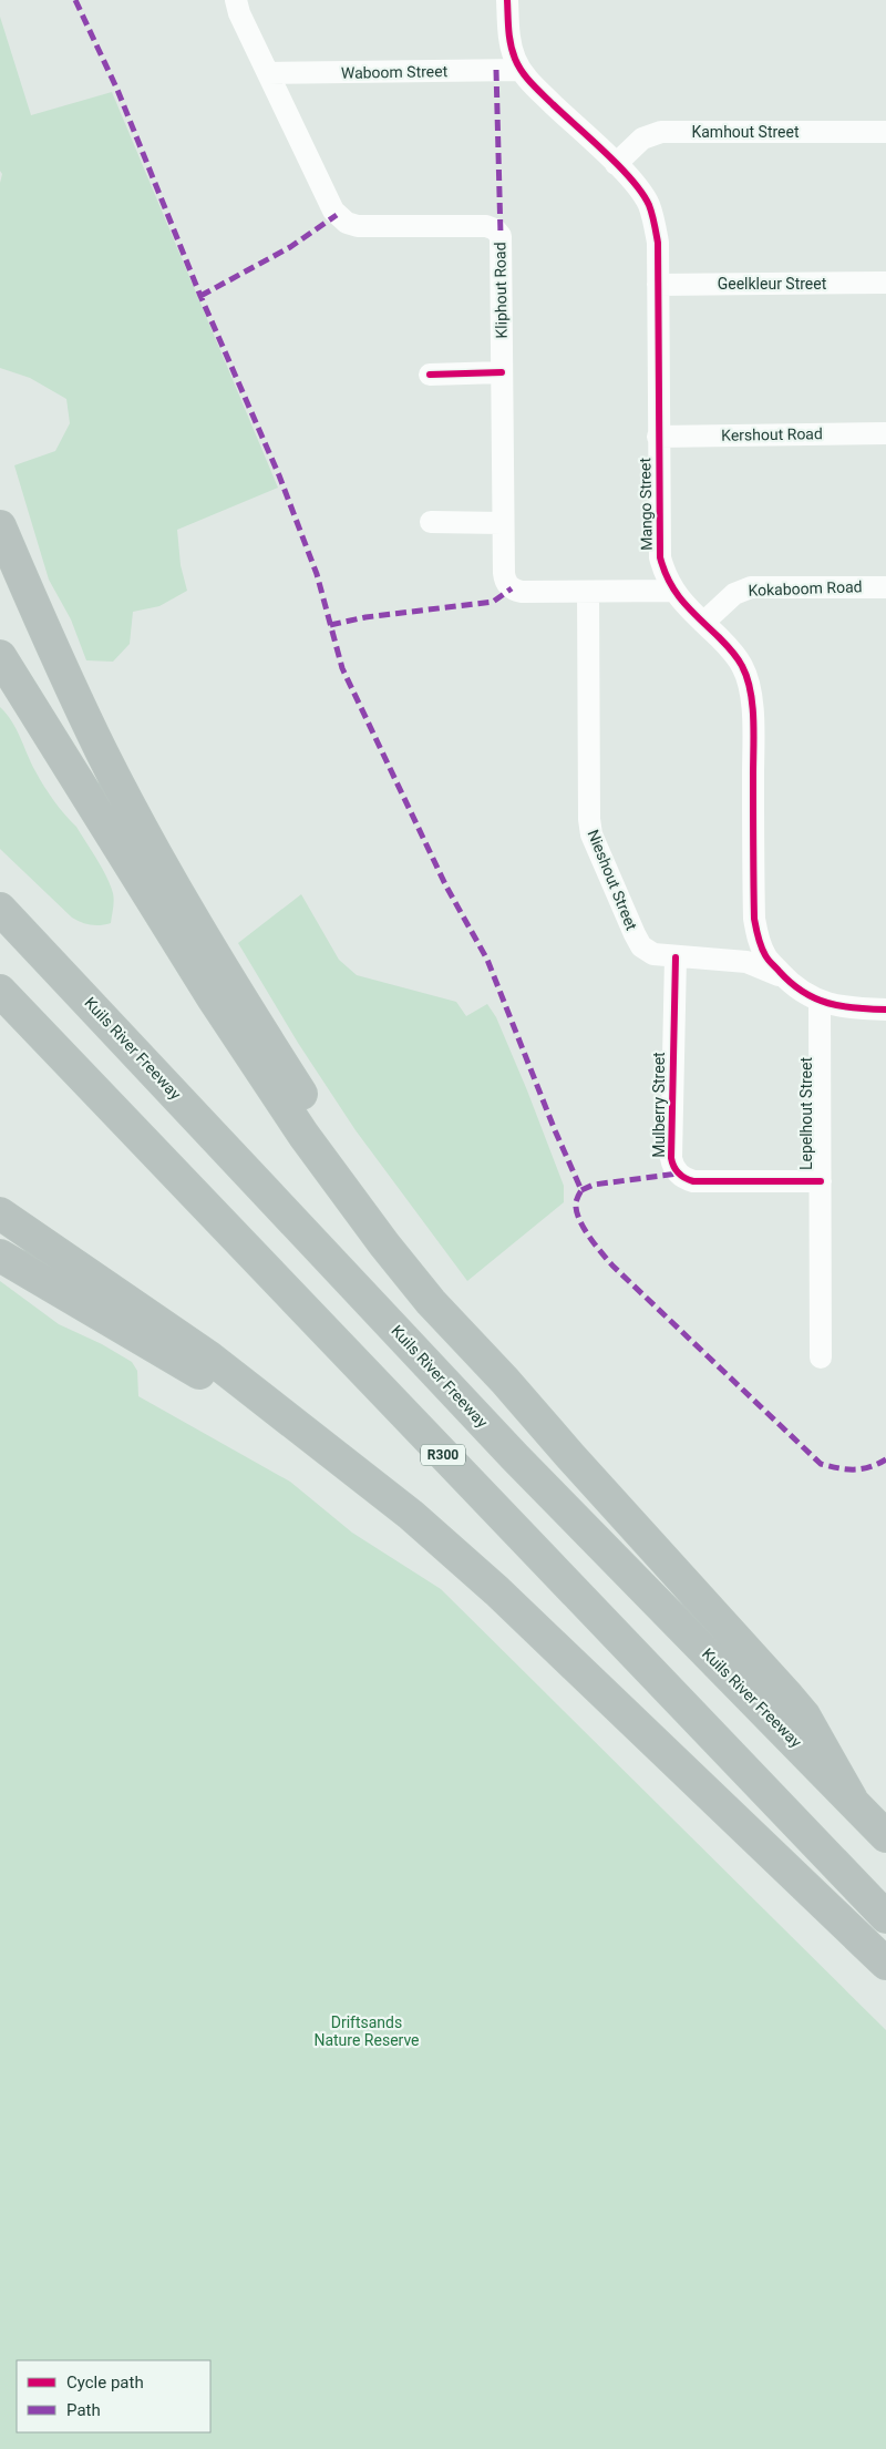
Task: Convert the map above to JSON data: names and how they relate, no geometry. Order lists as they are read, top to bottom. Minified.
{"streets":{"highway":["Kuils River Freeway","R300"],"street":["Waboom Street","Kamhout Street","Geelkleur Street","Kliphout Road","Kershout Road","Mango Street","Kokaboom Road","Nieshout Street","Mulberry Street","Lepelhout Street"]},"crossings":[["Waboom Street","Kliphout Road"],["Waboom Street","Mango Street"],["Kamhout Street","Mango Street"],["Geelkleur Street","Mango Street"],["Kliphout Road","Mango Street"],["Kliphout Road","Nieshout Street"],["Kershout Road","Mango Street"],["Mango Street","Kokaboom Road"],["Mango Street","Nieshout Street"],["Mango Street","Lepelhout Street"],["Nieshout Street","Mulberry Street"],["Mulberry Street","Lepelhout Street"]],"parks":["Driftsands Nature Reserve"],"legend":["Cycle path","Path"]}
